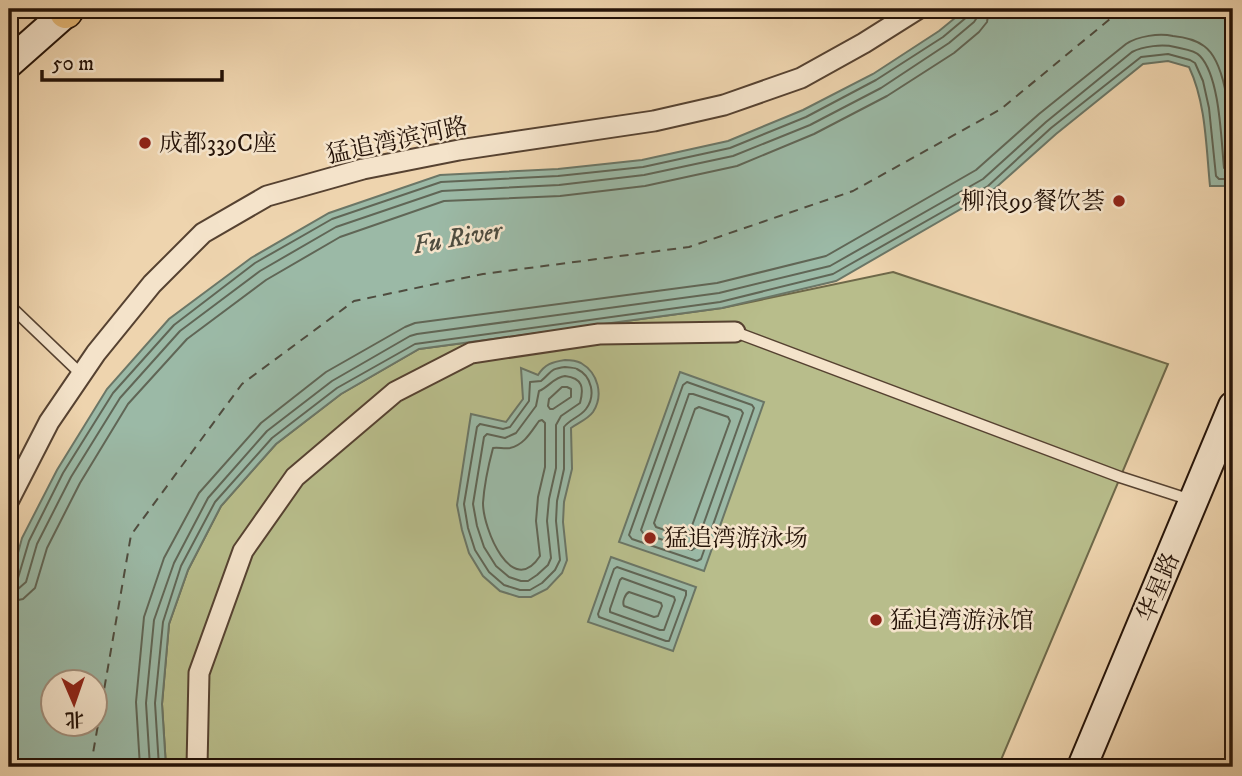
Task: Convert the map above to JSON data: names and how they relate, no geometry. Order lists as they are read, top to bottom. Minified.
{"streets":{"street":["猛追湾滨河路","华星路"]},"water":["Fu River"],"places":["成都339C座","柳浪99餐饮荟","猛追湾游泳场","猛追湾游泳馆"],"scale_bar":"50 m","north":"bottom"}
